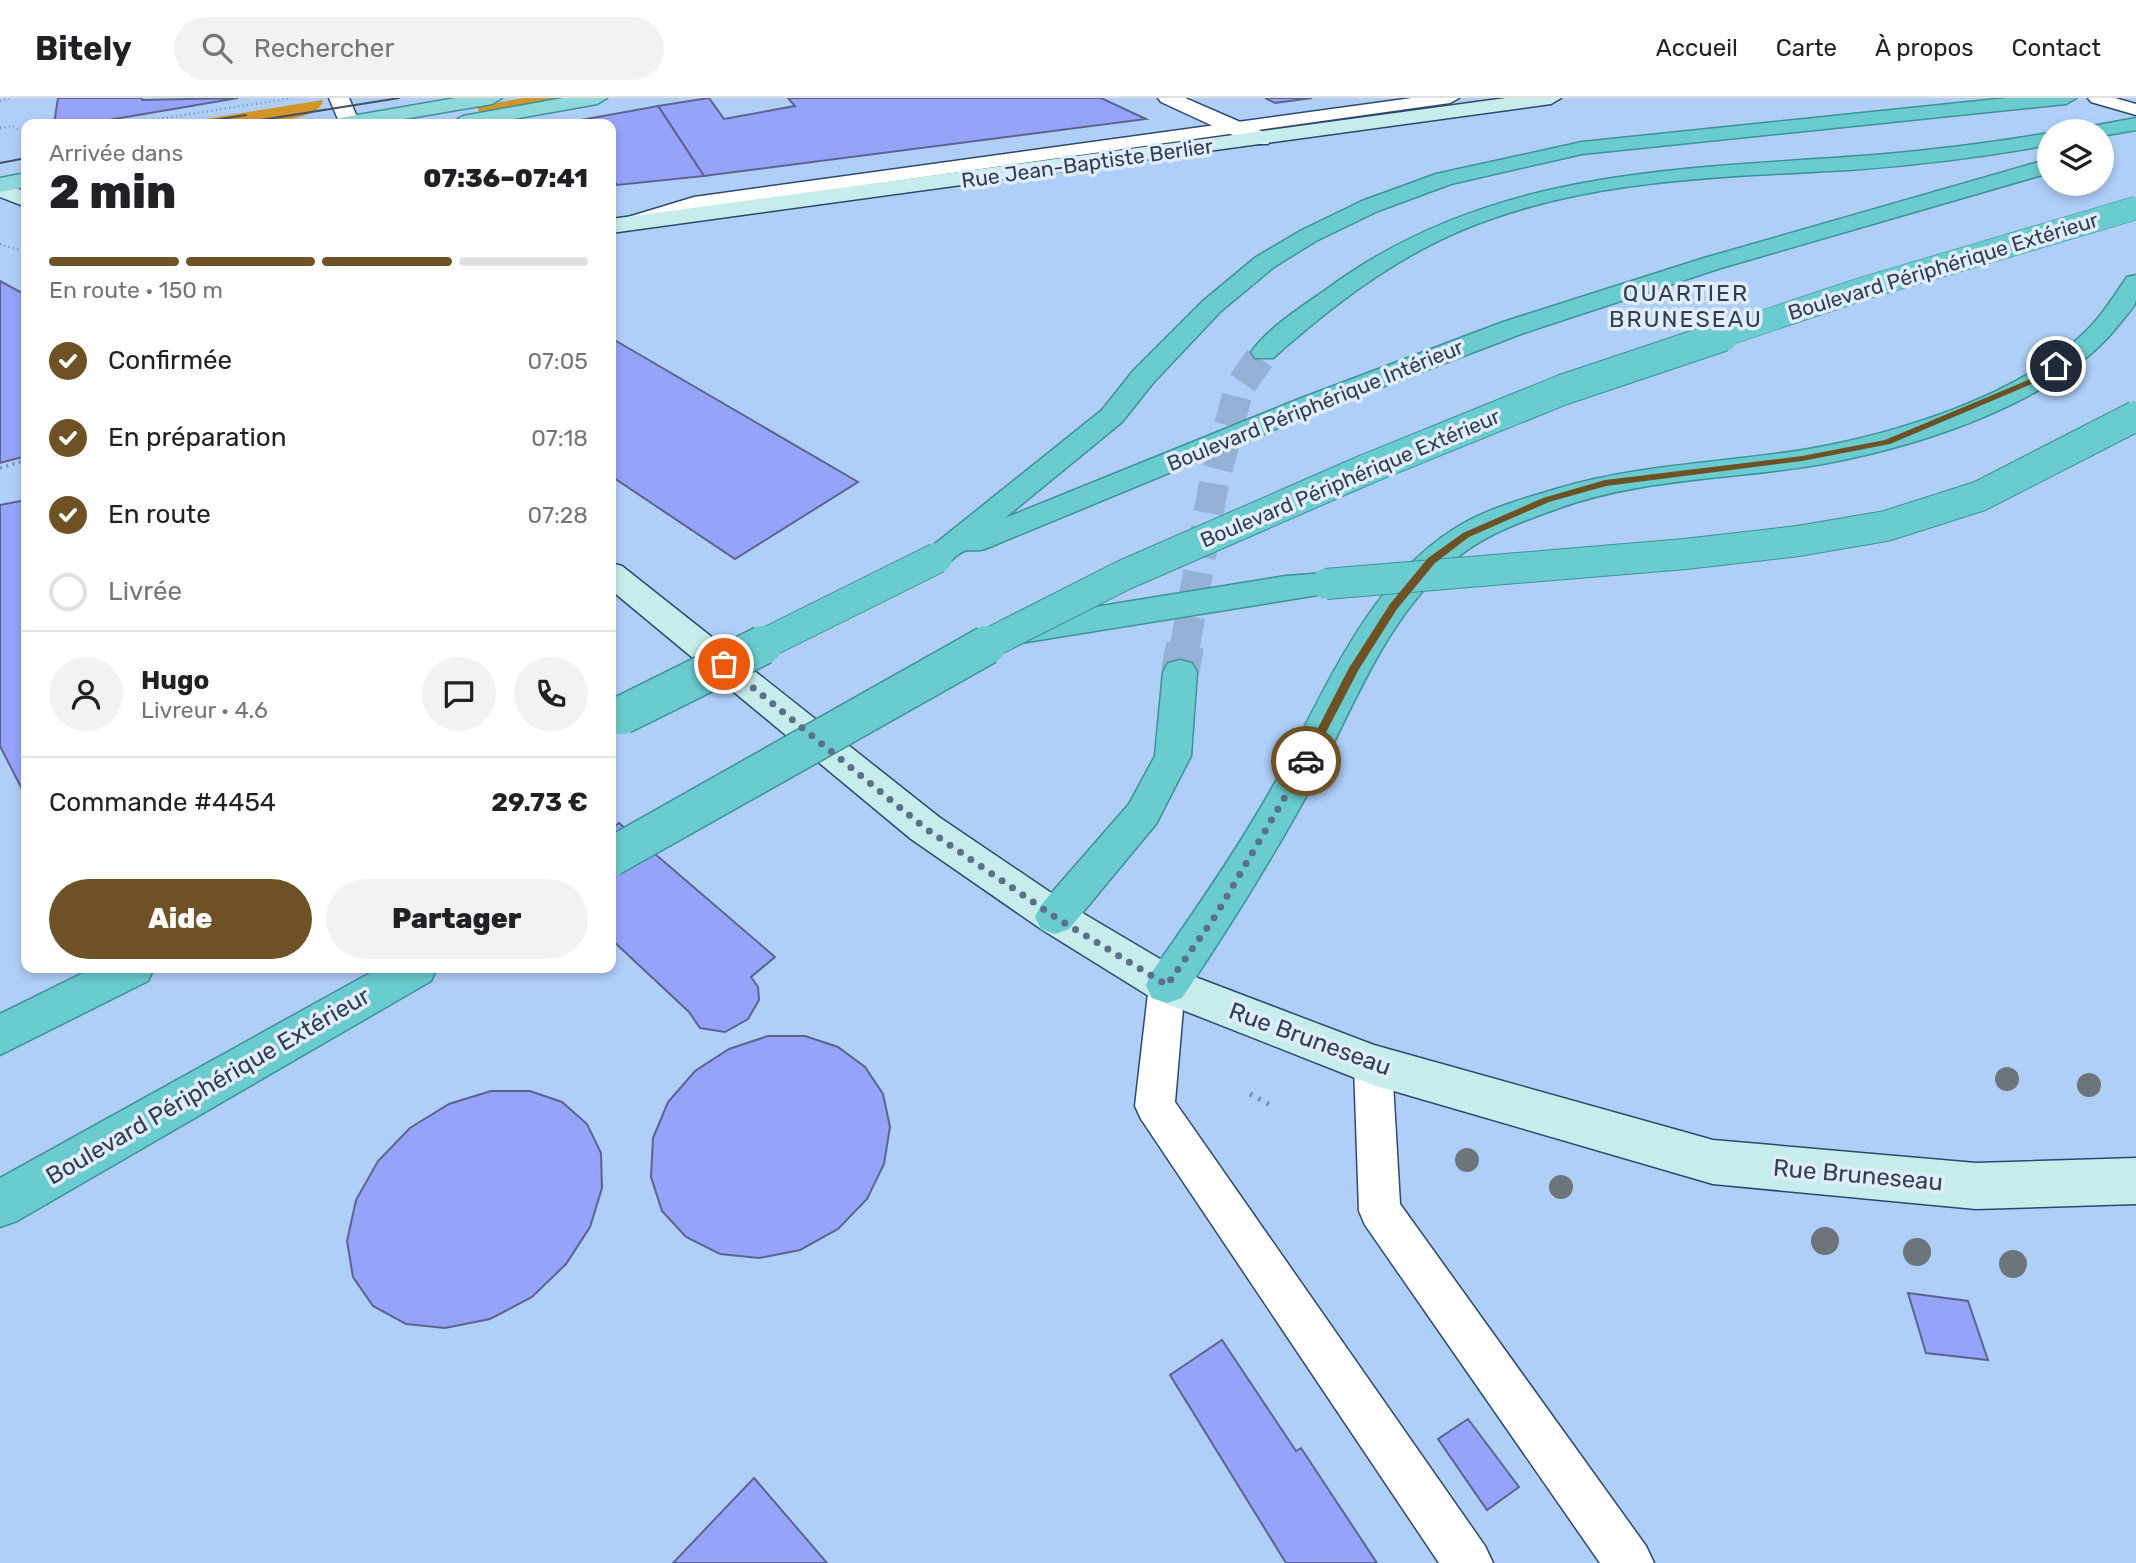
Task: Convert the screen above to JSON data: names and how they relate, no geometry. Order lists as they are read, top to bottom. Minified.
{"streets":{"highway":["Boulevard Périphérique Extérieur","Boulevard Périphérique Intérieur"],"main road":["Rue Jean-Baptiste Berlier","Rue Bruneseau"]},"districts":["QUARTIER BRUNESEAU"],"page":{"header":"Bitely","search":"Rechercher","nav":["Accueil","Carte","À propos","Contact"],"heading":["2 min","Arrivée dans","07:36–07:41"],"panel":["Hugo","Livreur · 4.6","Commande #4454","29.73 €"],"bar":"En route · 150 m","list":[["Confirmée","07:05"],["En préparation","07:18"],["En route","07:28"],"Livrée"],"buttons":["Aide","Partager"]}}
